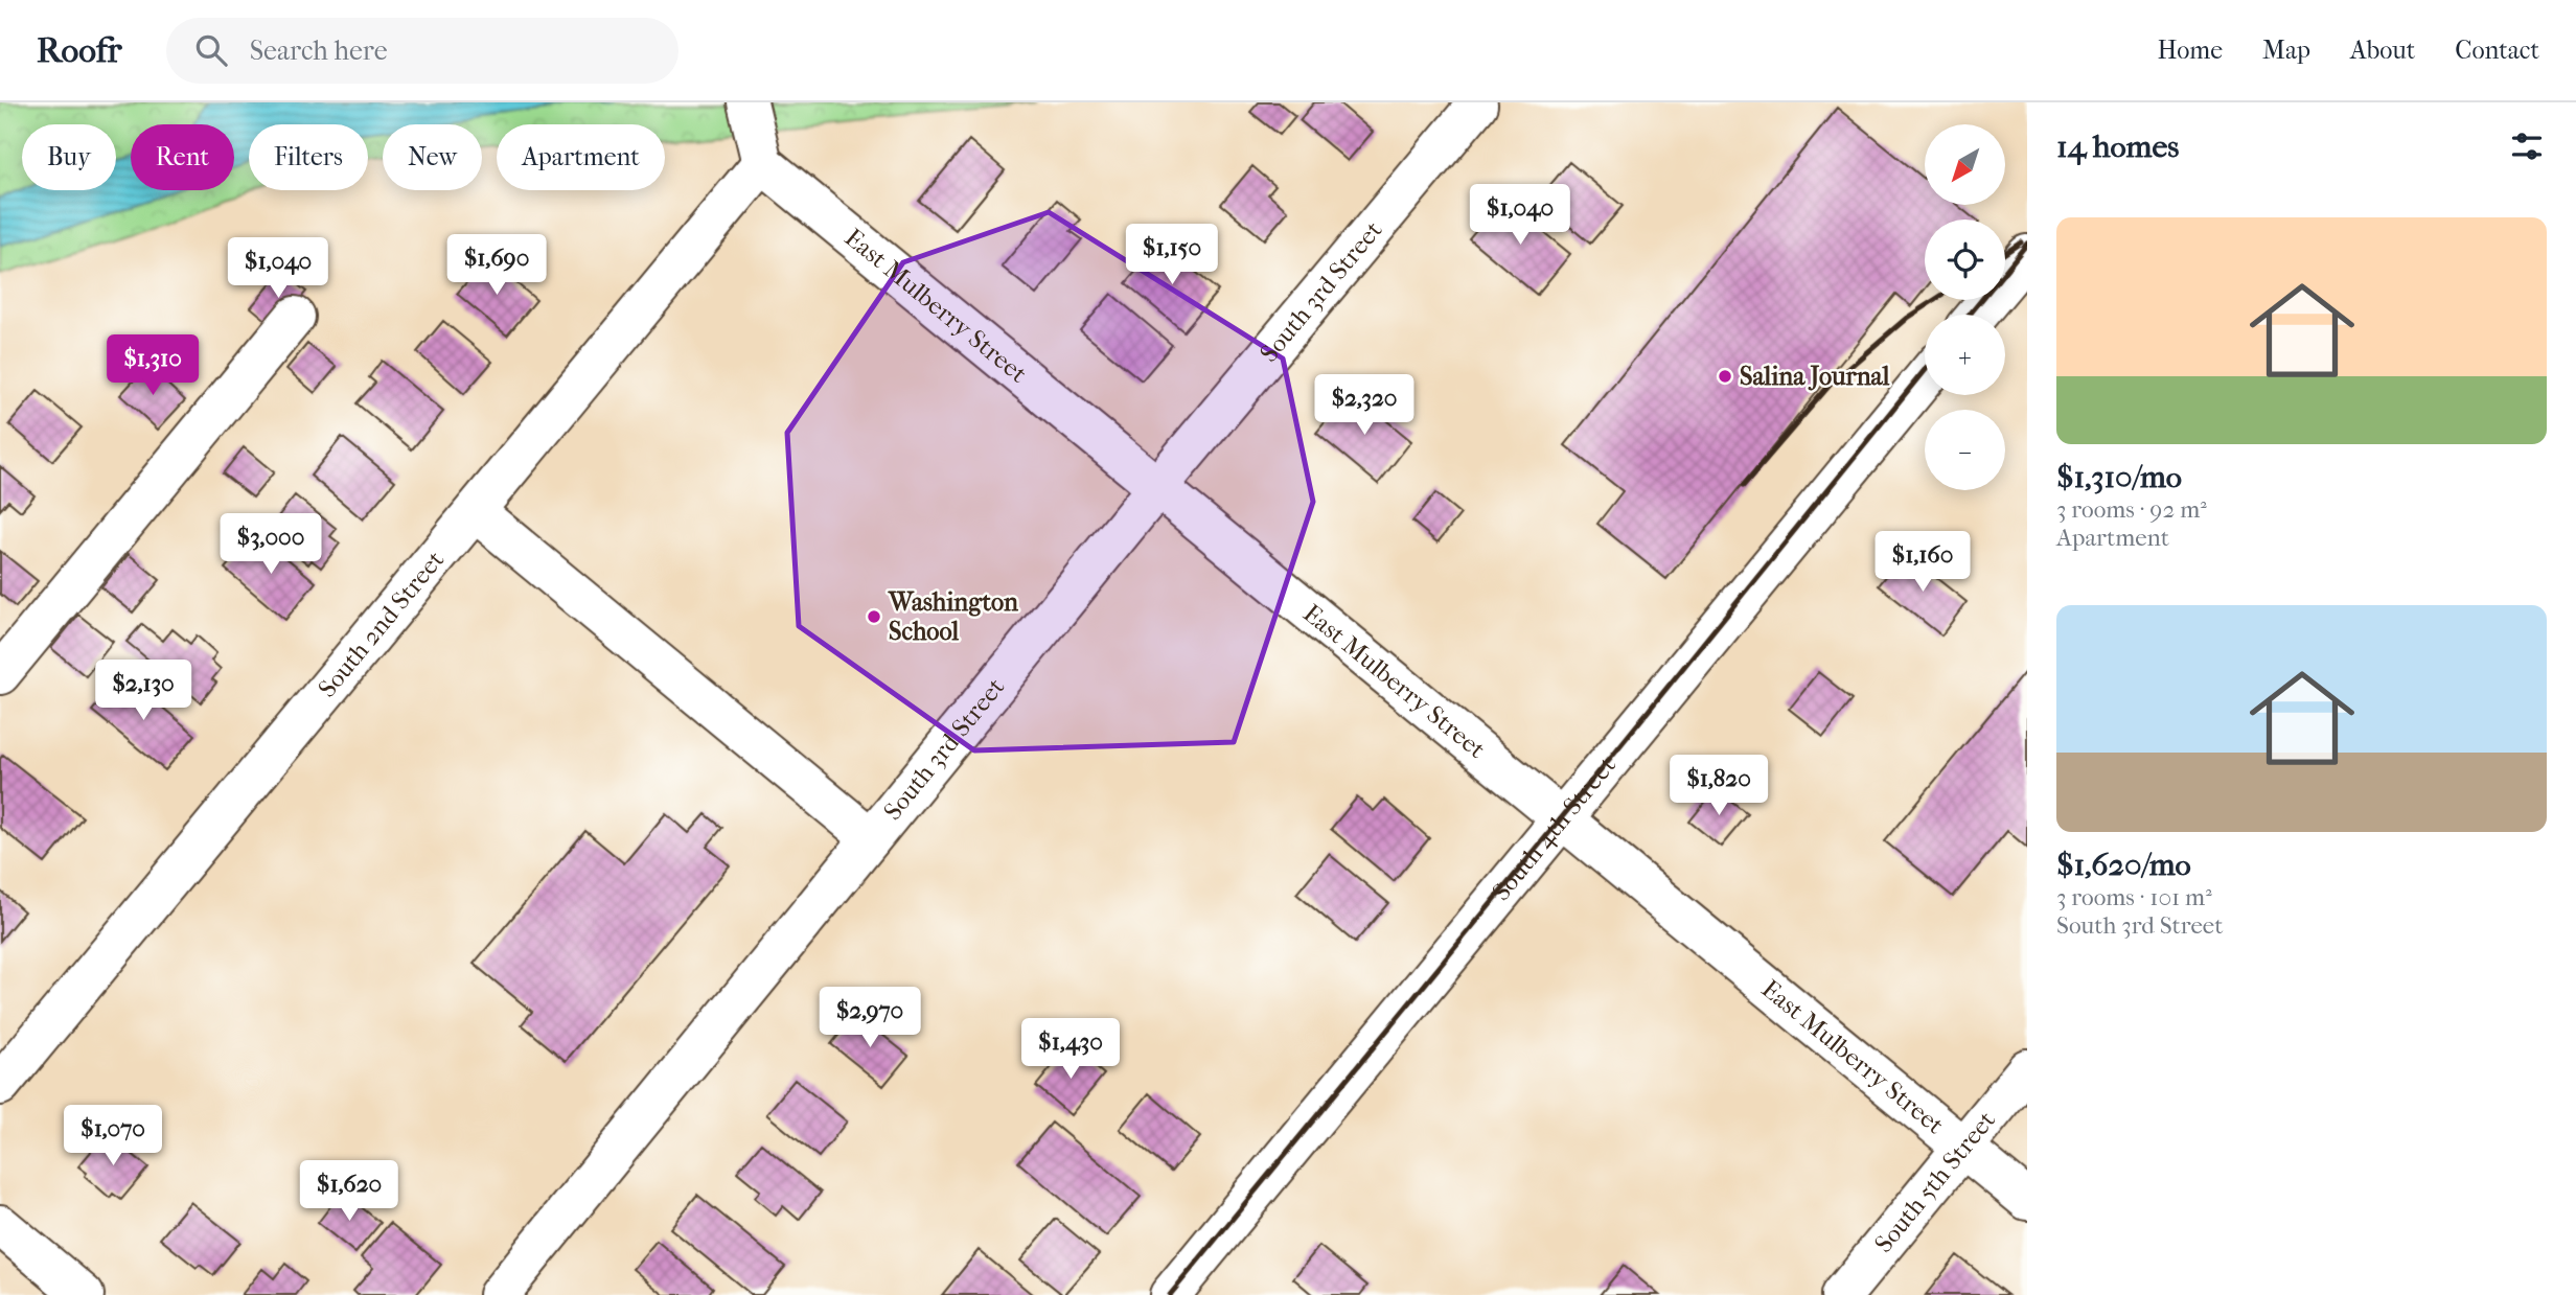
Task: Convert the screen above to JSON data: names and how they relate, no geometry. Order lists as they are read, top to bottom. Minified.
{"streets":{"street":["South 3rd Street","East Mulberry Street","South 2nd Street","South 4th Street","South 5th Street"]},"crossings":[["South 3rd Street","East Mulberry Street"],["East Mulberry Street","South 2nd Street"],["East Mulberry Street","South 4th Street"],["East Mulberry Street","South 5th Street"]],"places":["Salina Journal","Washington School"],"north":"bottom left","page":{"header":"Roofr","search":"Search here","nav":["Home","Map","About","Contact"],"heading":"14 homes","map_buttons":["+","−"],"chip":["Buy","Rent","Filters","New","Apartment"],"price":["$1,040","$1,150","$1,690","$1,040","$1,310","$2,320","$3,000","$1,160","$2,130","$1,820","$2,970","$1,430","$1,070","$1,620"],"list":[{"name":"$1,310/mo","note":"3 rooms · 92 m² · Apartment"},{"name":"$1,620/mo","note":"3 rooms · 101 m² · South 3rd Street"}]}}
